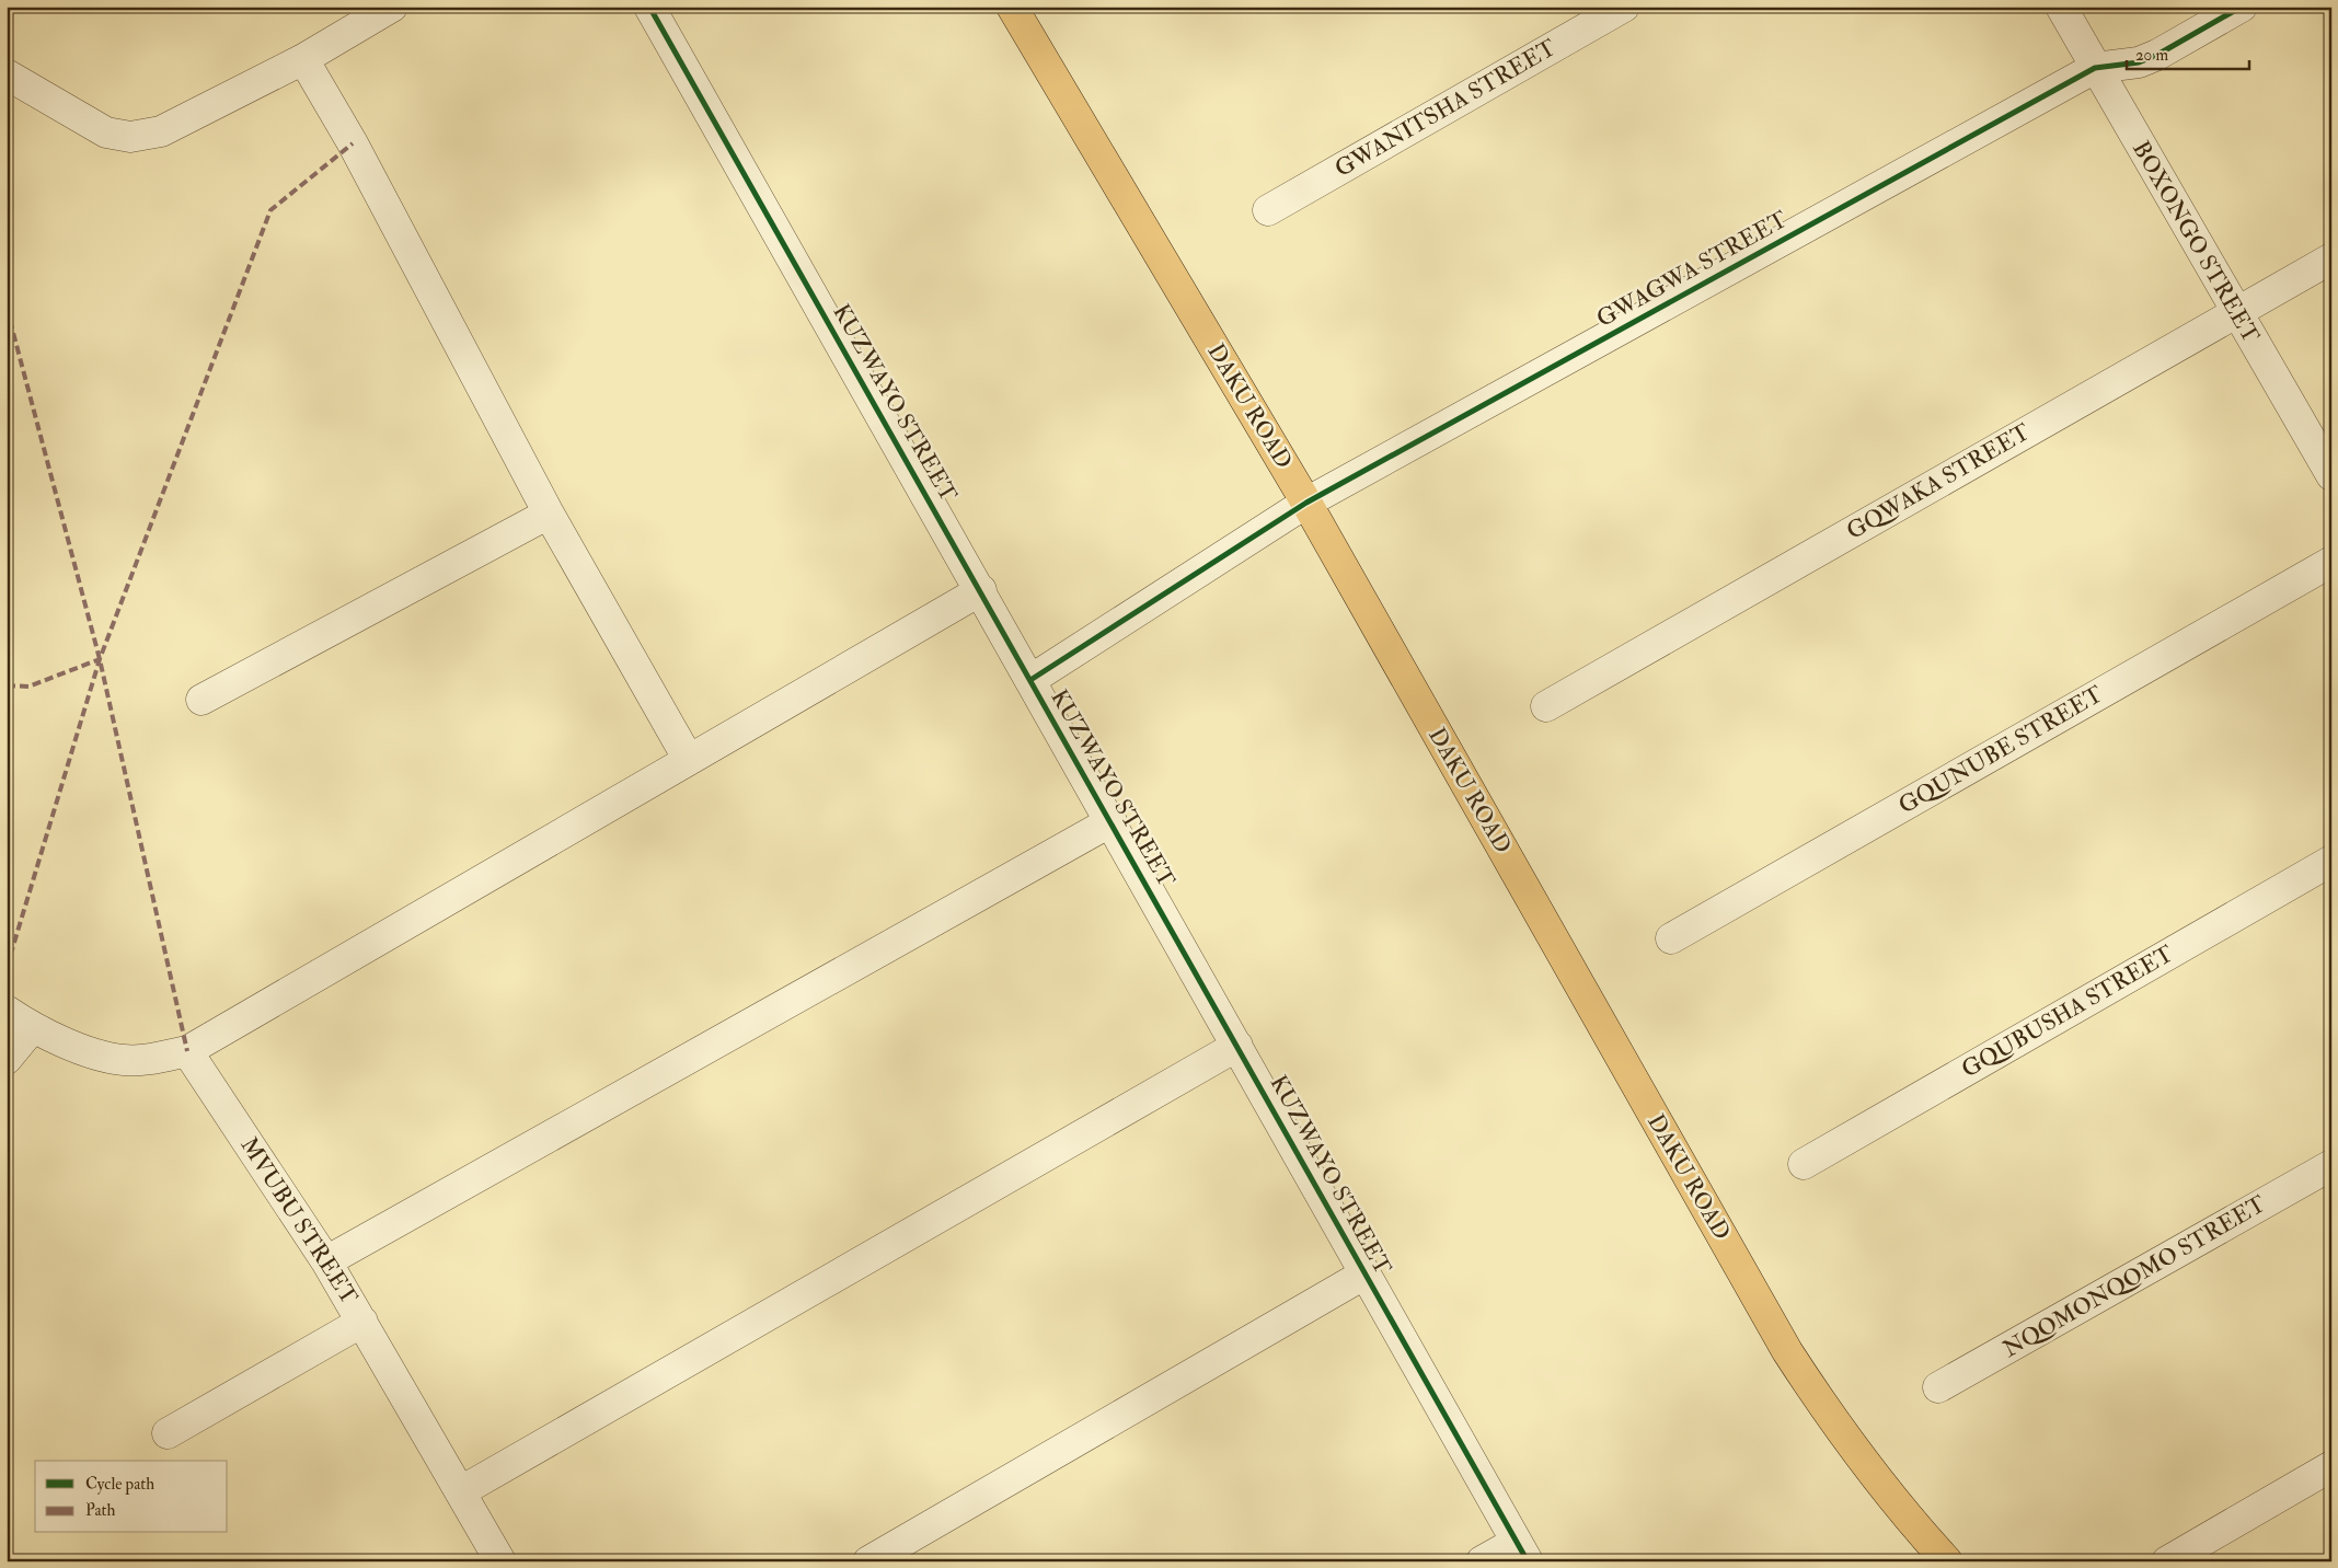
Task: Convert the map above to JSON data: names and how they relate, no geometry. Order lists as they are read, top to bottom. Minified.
{"streets":{"main road":["DAKU ROAD"],"street":["GWANITSHA STREET","BOXONGO STREET","GWAGWA STREET","KUZWAYO STREET","GQWAKA STREET","GQUNUBE STREET","GQUBUSHA STREET","MVUBU STREET","NQOMONQOMO STREET"]},"crossings":[["BOXONGO STREET","GWAGWA STREET"],["BOXONGO STREET","GQWAKA STREET"],["GWAGWA STREET","KUZWAYO STREET"],["GWAGWA STREET","DAKU ROAD"]],"legend":["Cycle path","Path"],"scale_bar":"20 m"}
